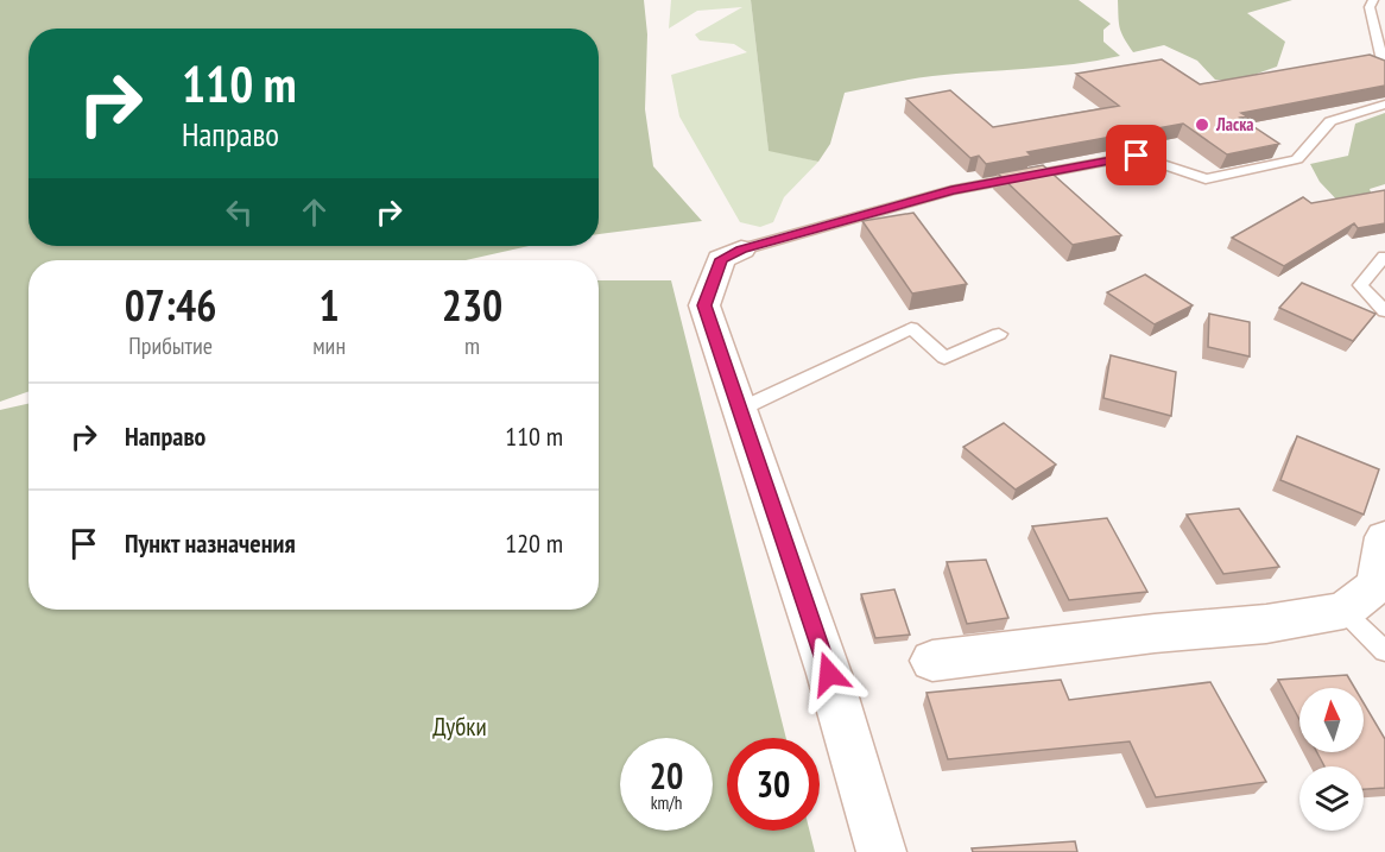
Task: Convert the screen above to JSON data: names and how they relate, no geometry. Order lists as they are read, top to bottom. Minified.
{"parks":["Дубки"],"places":["Ласка"],"north":"top","page":{"turn":["110 m","Направо"],"eta":["07:46","Прибытие","1","мин","230","m"],"list":[{"name":"Направо","value":"110 m"},{"name":"Пункт назначения","value":"120 m"}],"speed":"20 km/h","limit":"30"}}
